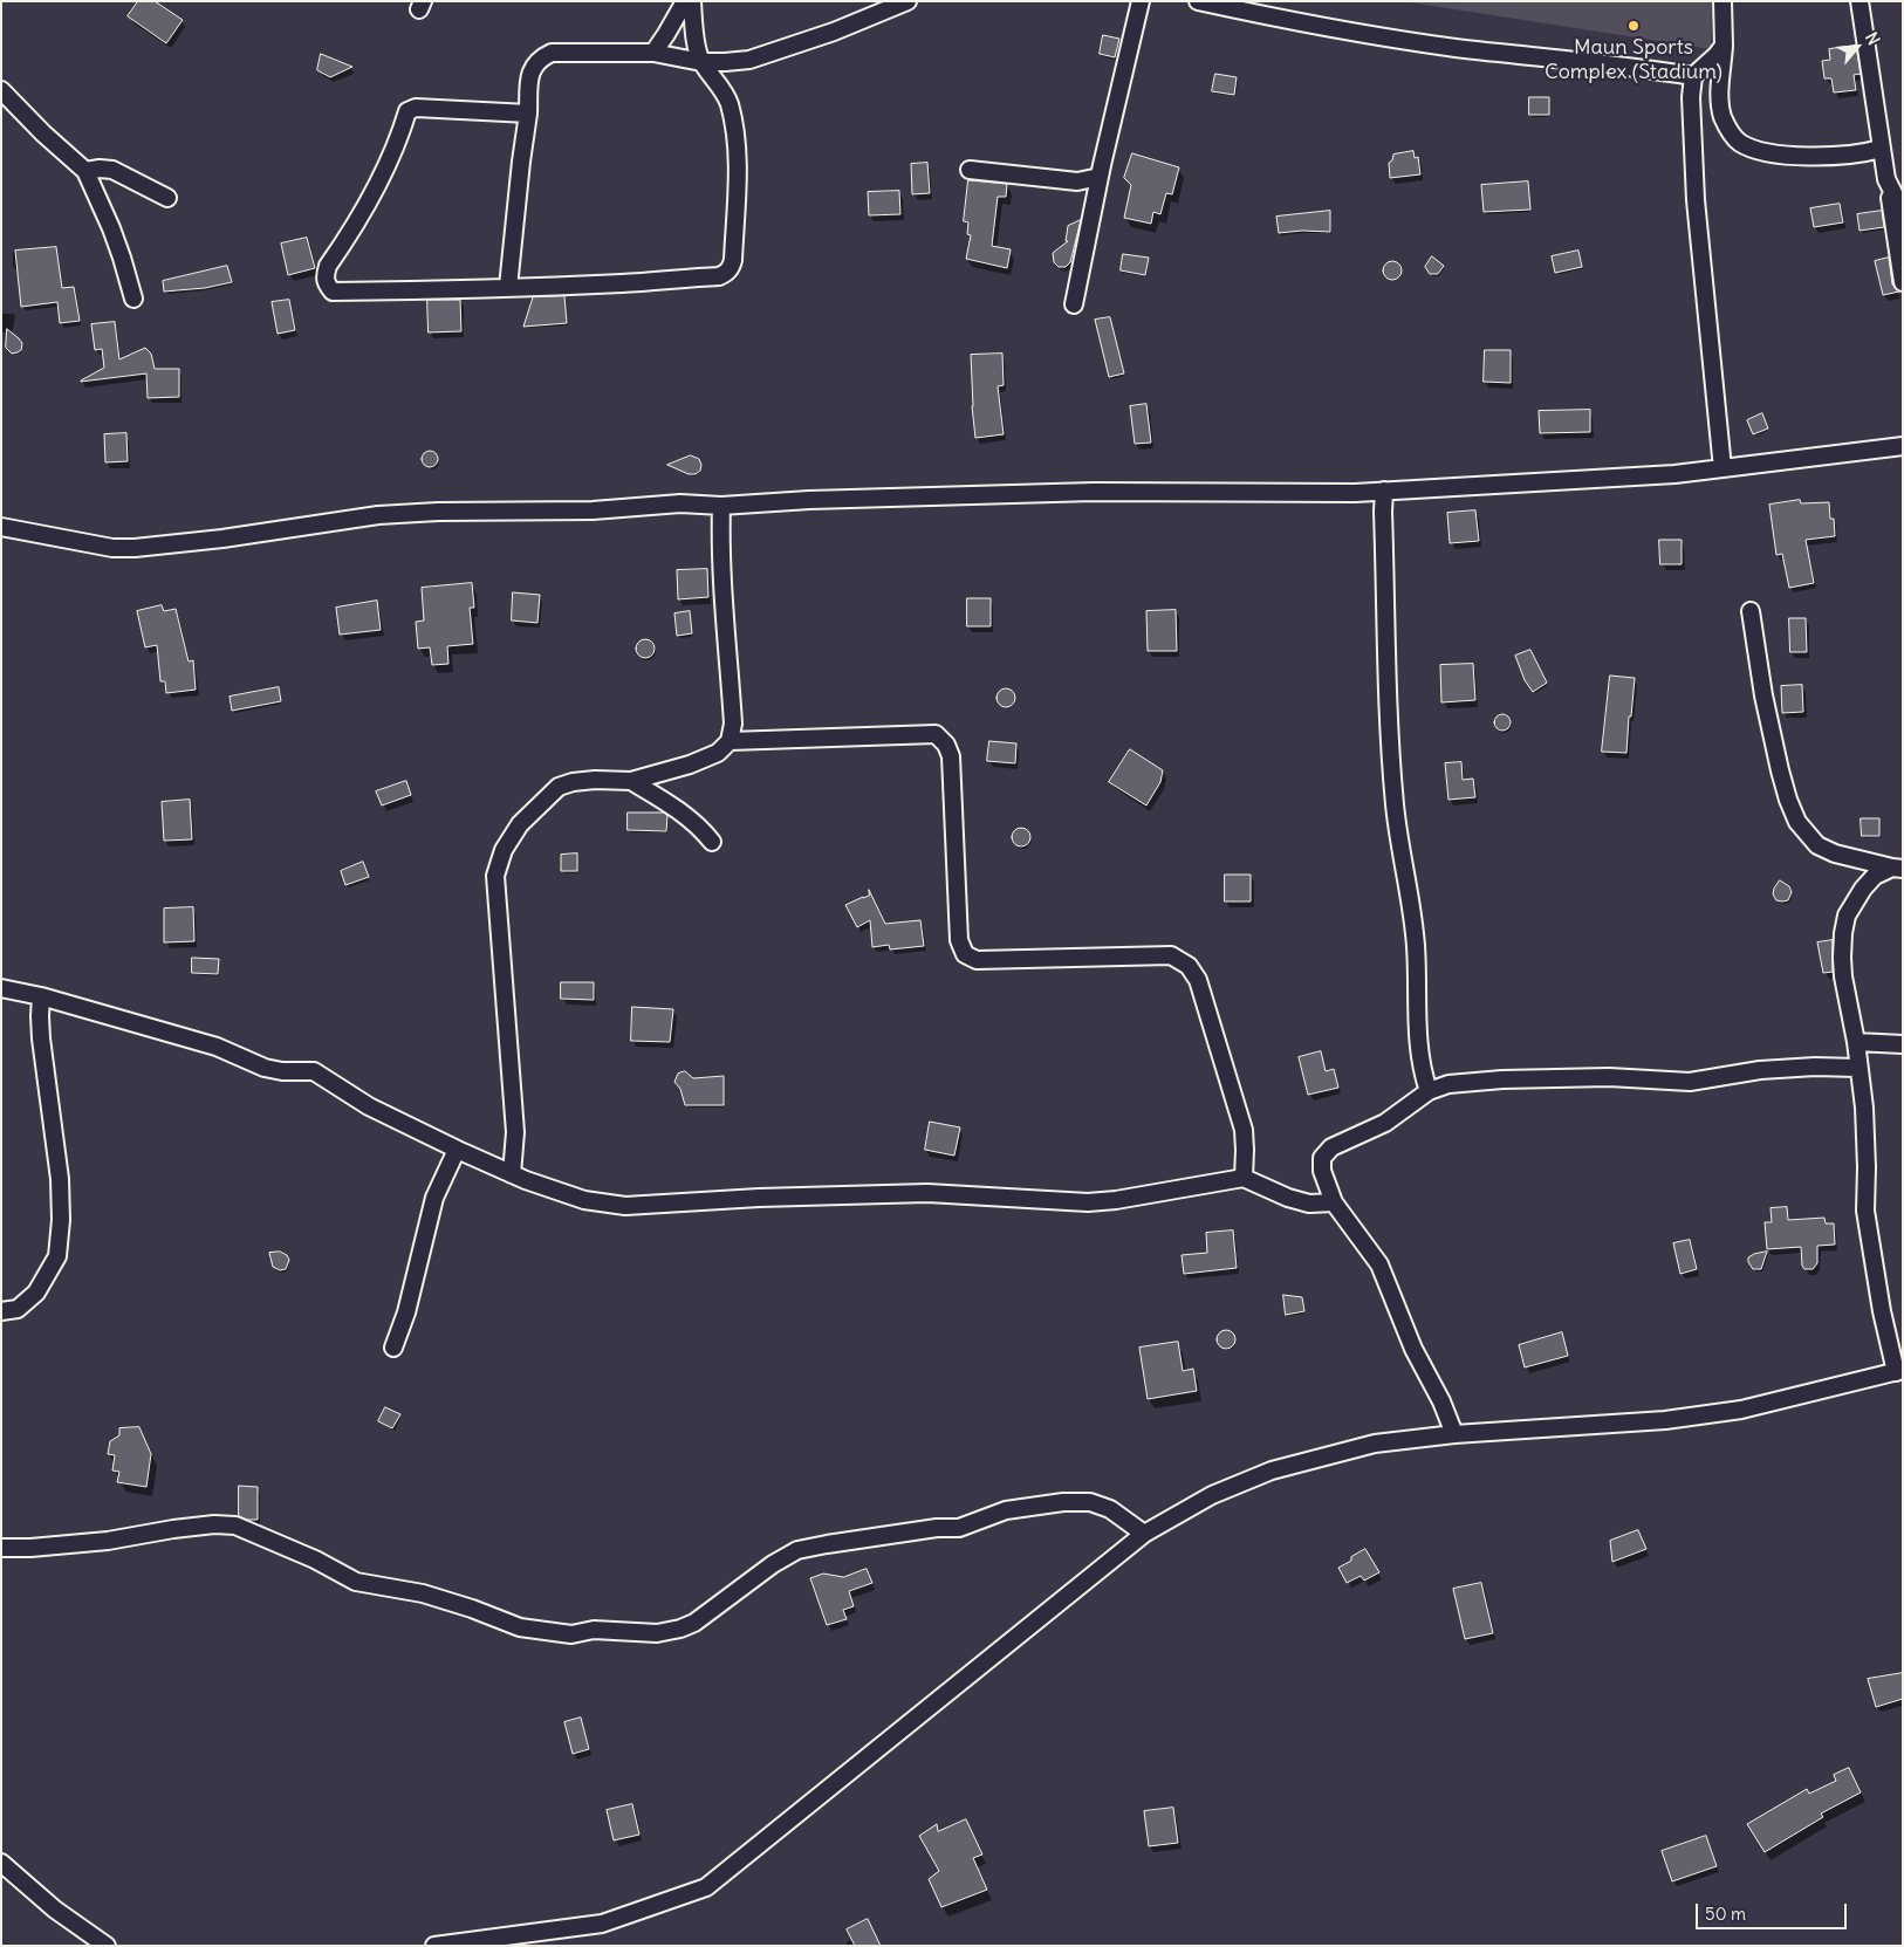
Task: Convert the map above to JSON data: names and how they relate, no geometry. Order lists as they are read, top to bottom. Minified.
{"places":["Maun Sports Complex (Stadium)"],"scale_bar":"50 m","north":"top right"}
